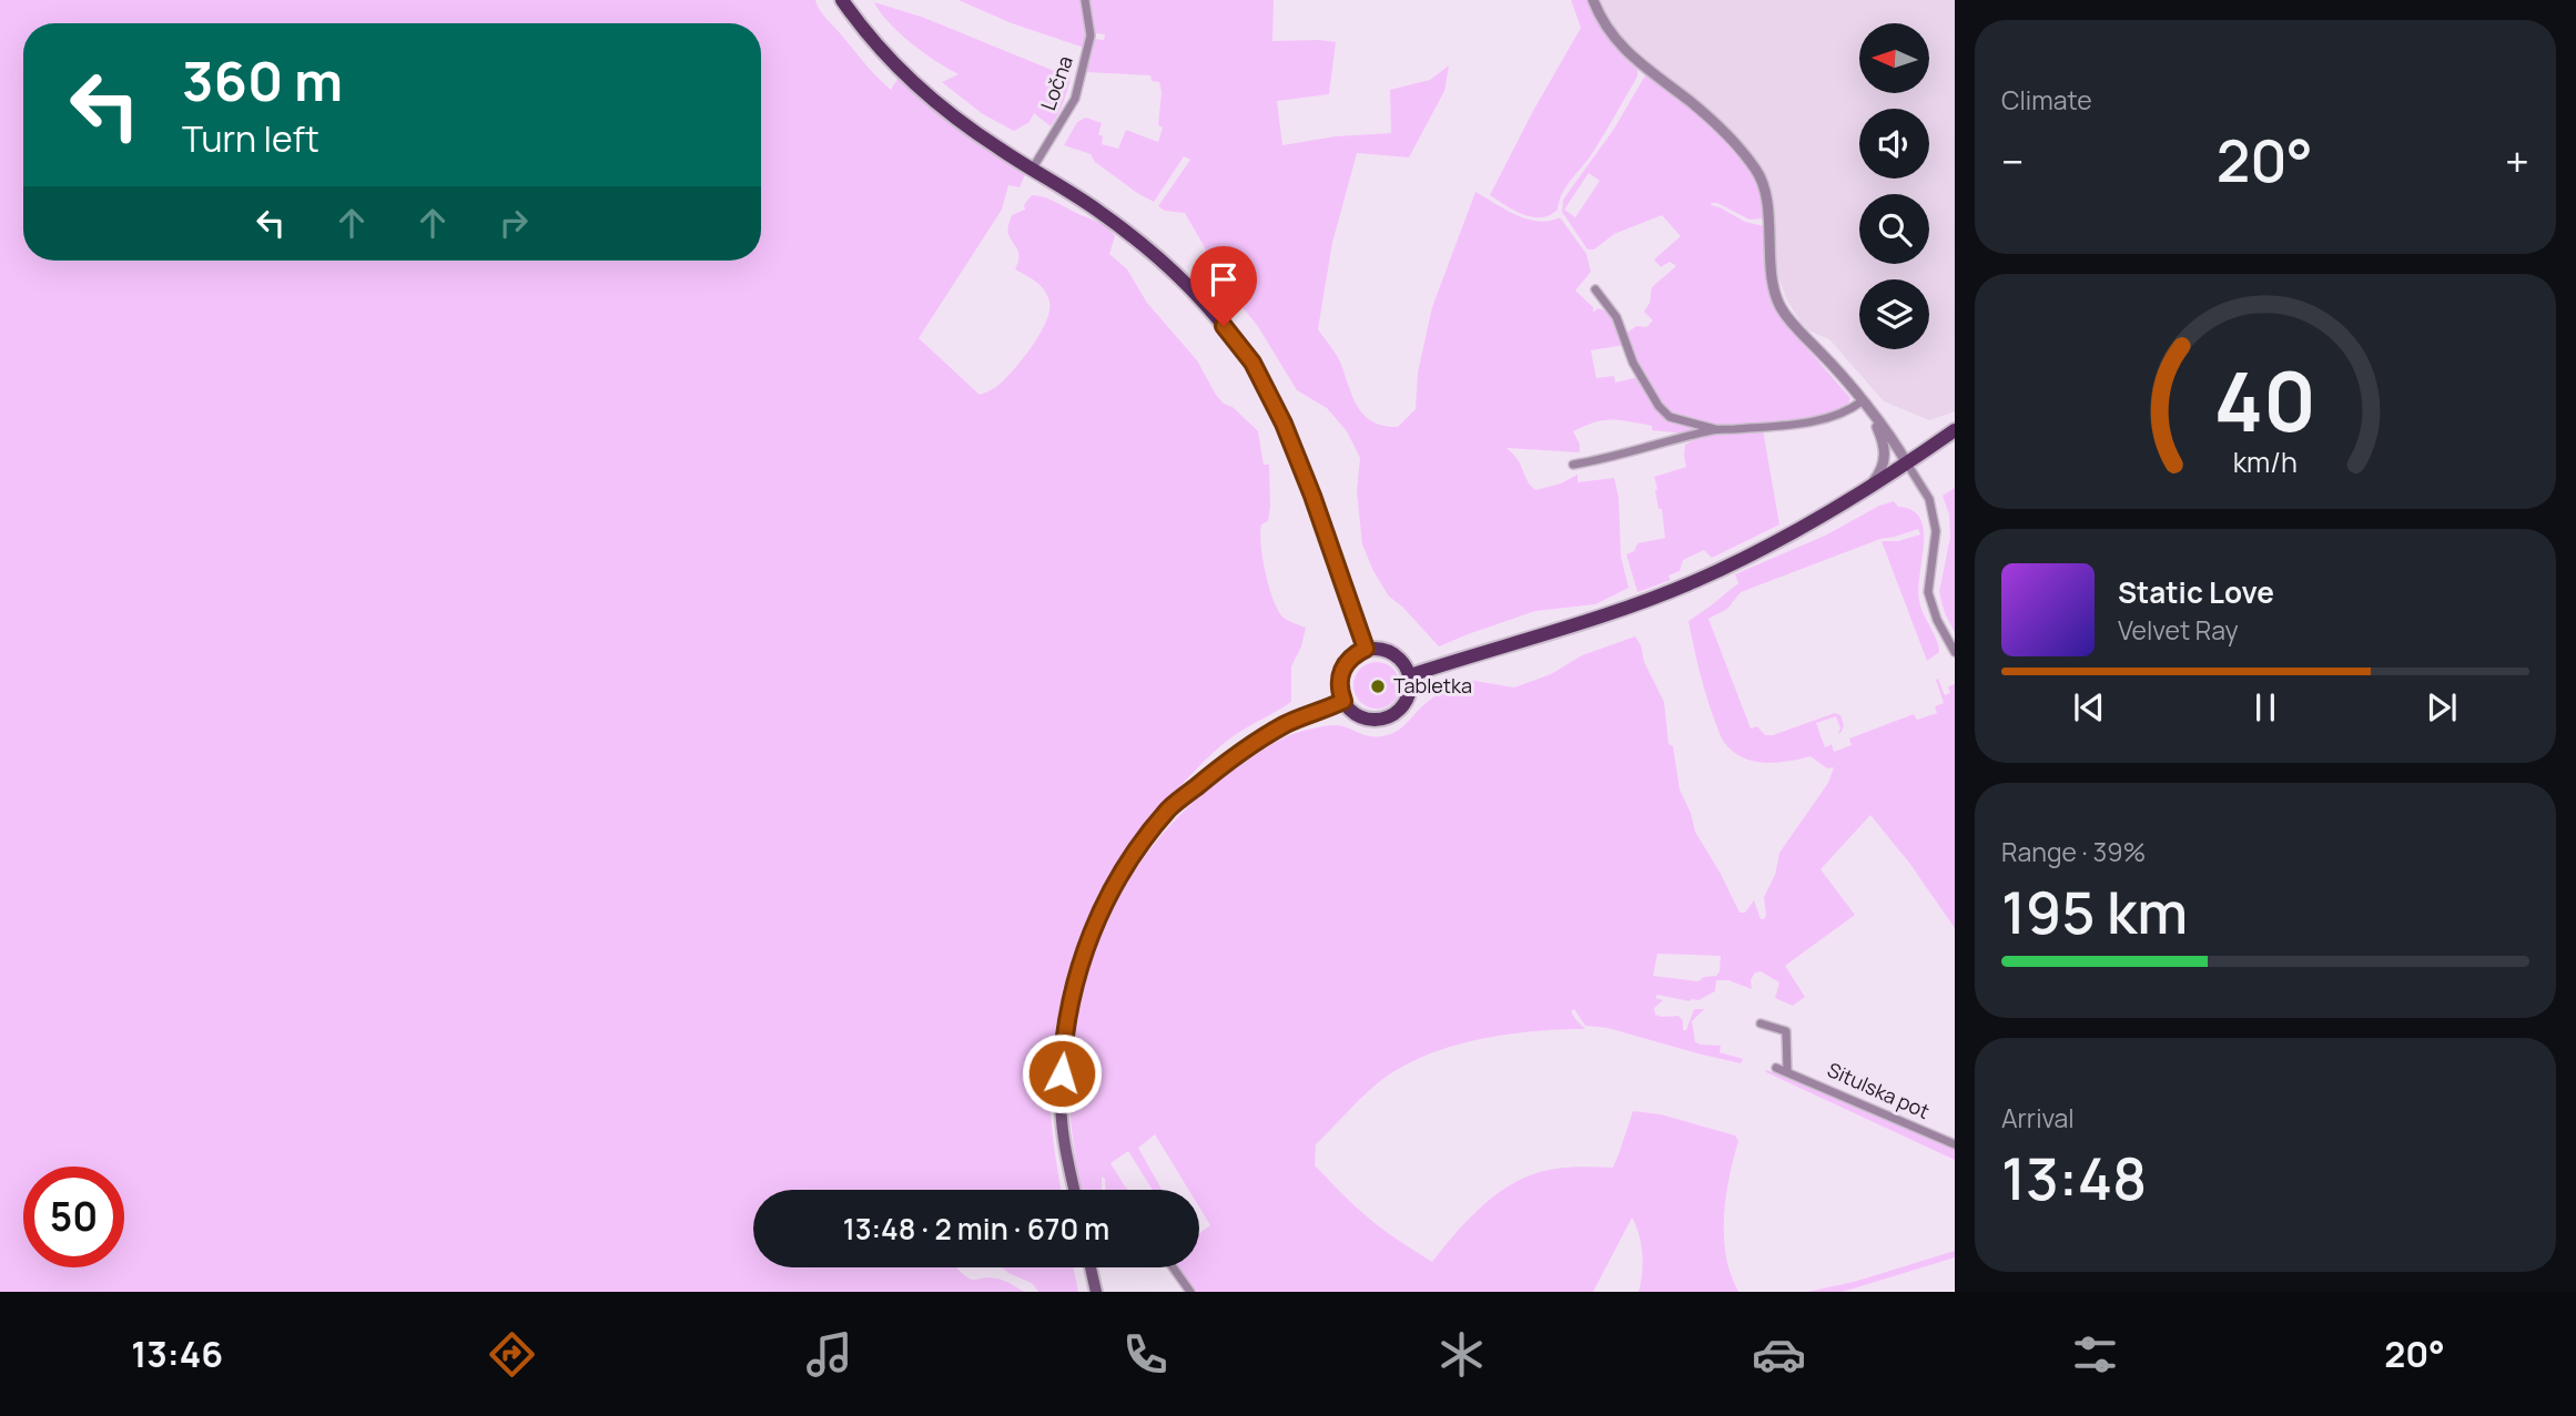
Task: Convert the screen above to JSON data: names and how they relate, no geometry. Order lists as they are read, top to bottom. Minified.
{"streets":{"street":["Ločna","Situlska pot"]},"places":["Tabletka"],"north":"left","page":{"tile":["Climate",["Range · 39%","195 km"],["Arrival","13:48"]],"turn":["360 m","Turn left"],"heat":["−","20°","+"],"song":["Static Love","Velvet Ray"],"limit":"50","trip":"13:48 · 2 min · 670 m","tabs":["13:46","20°"],"gauge":["40","km/h"]}}
